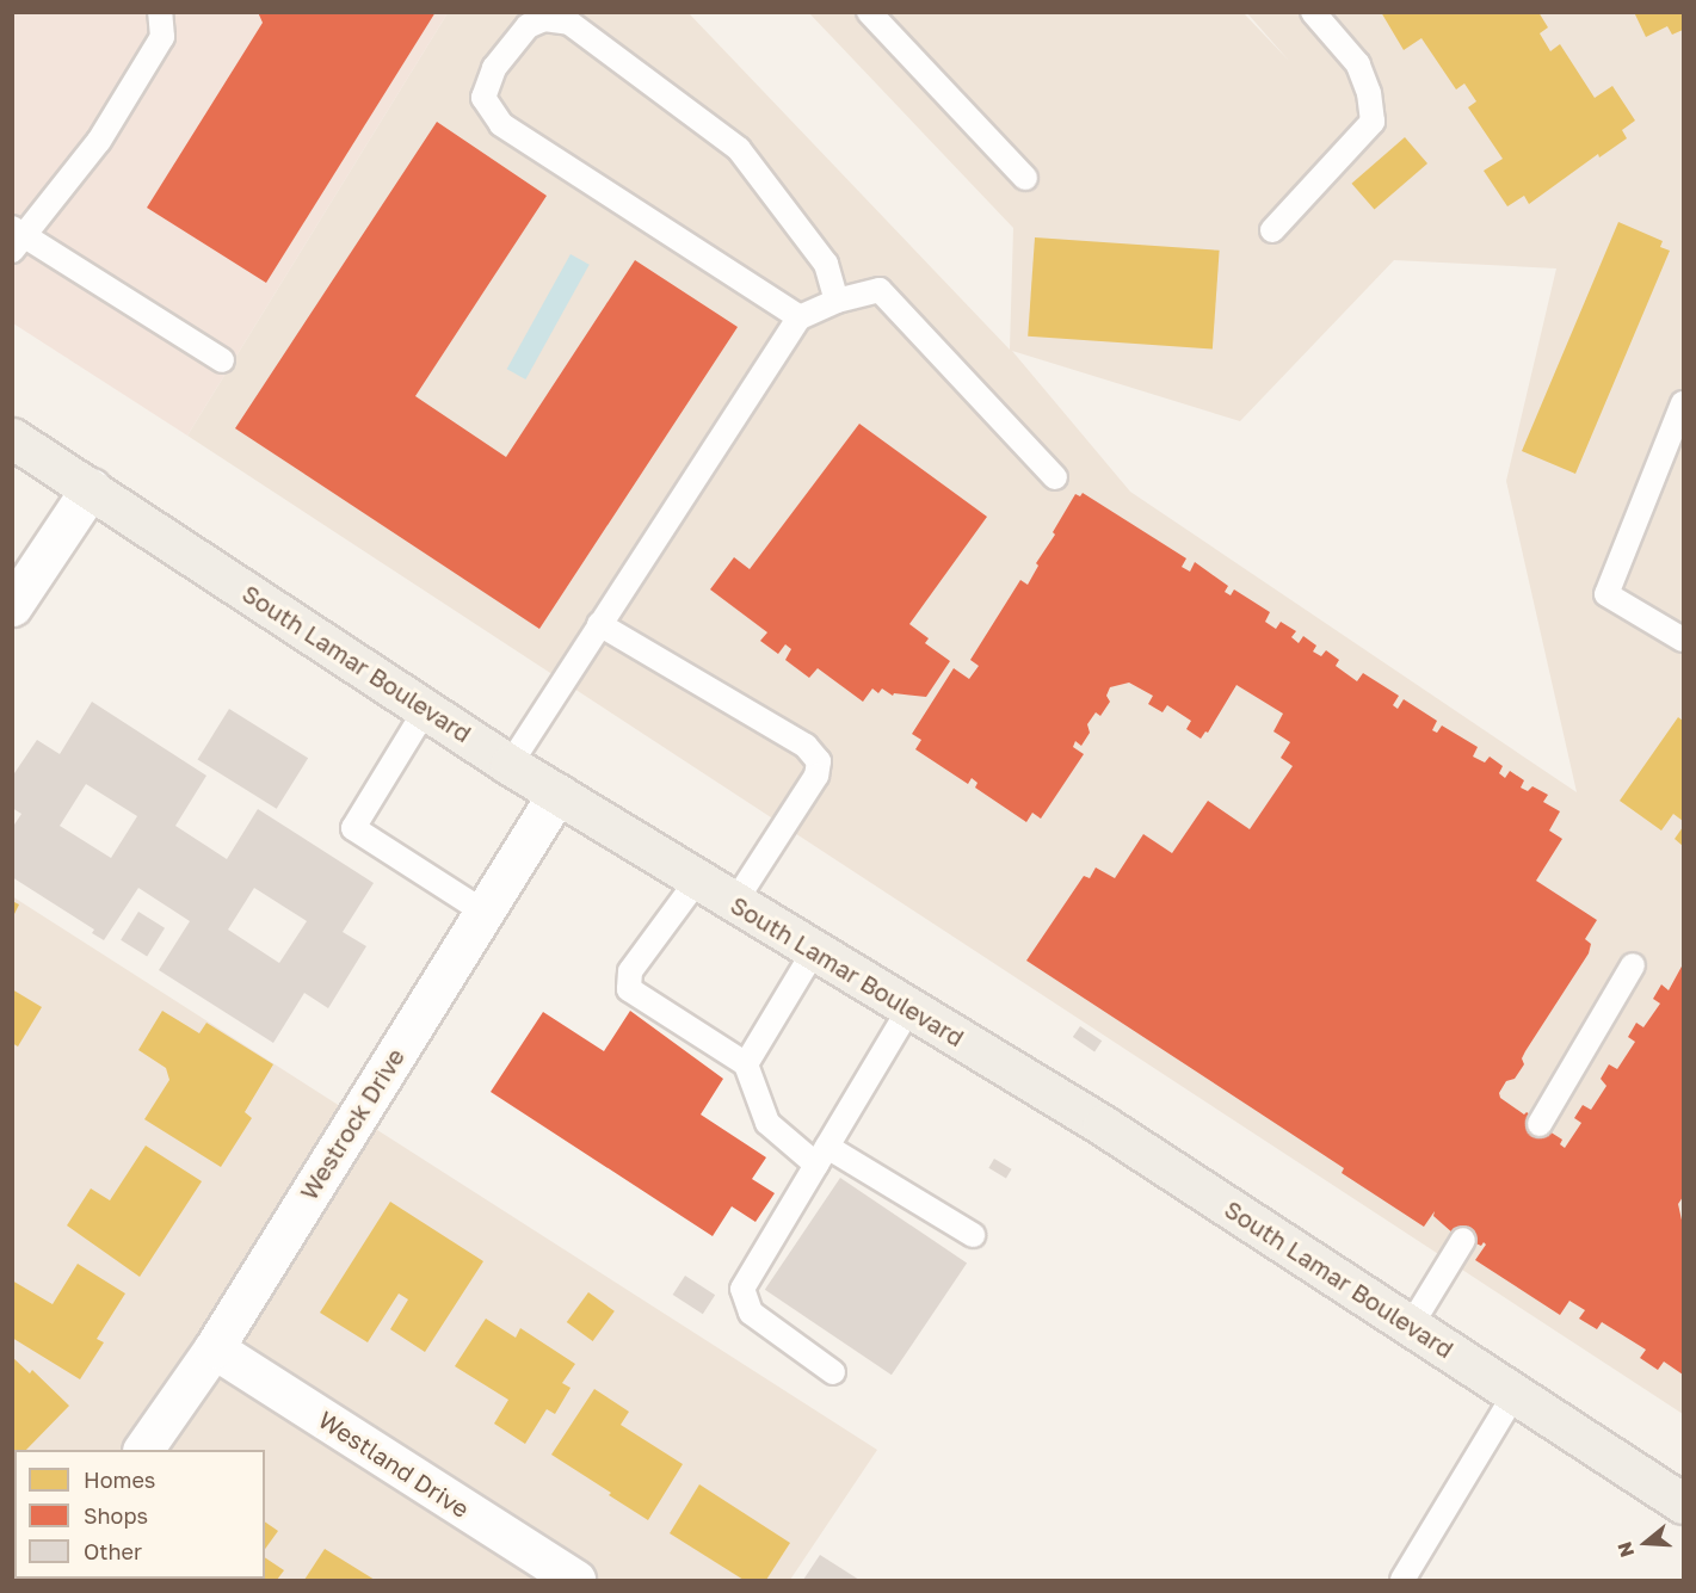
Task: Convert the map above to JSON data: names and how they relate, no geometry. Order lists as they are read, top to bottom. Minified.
{"streets":{"main road":["South Lamar Boulevard"],"street":["Westrock Drive","Westland Drive"]},"crossings":[["South Lamar Boulevard","Westrock Drive"],["Westrock Drive","Westland Drive"]],"legend":["Homes","Shops","Other"],"north":"left"}
